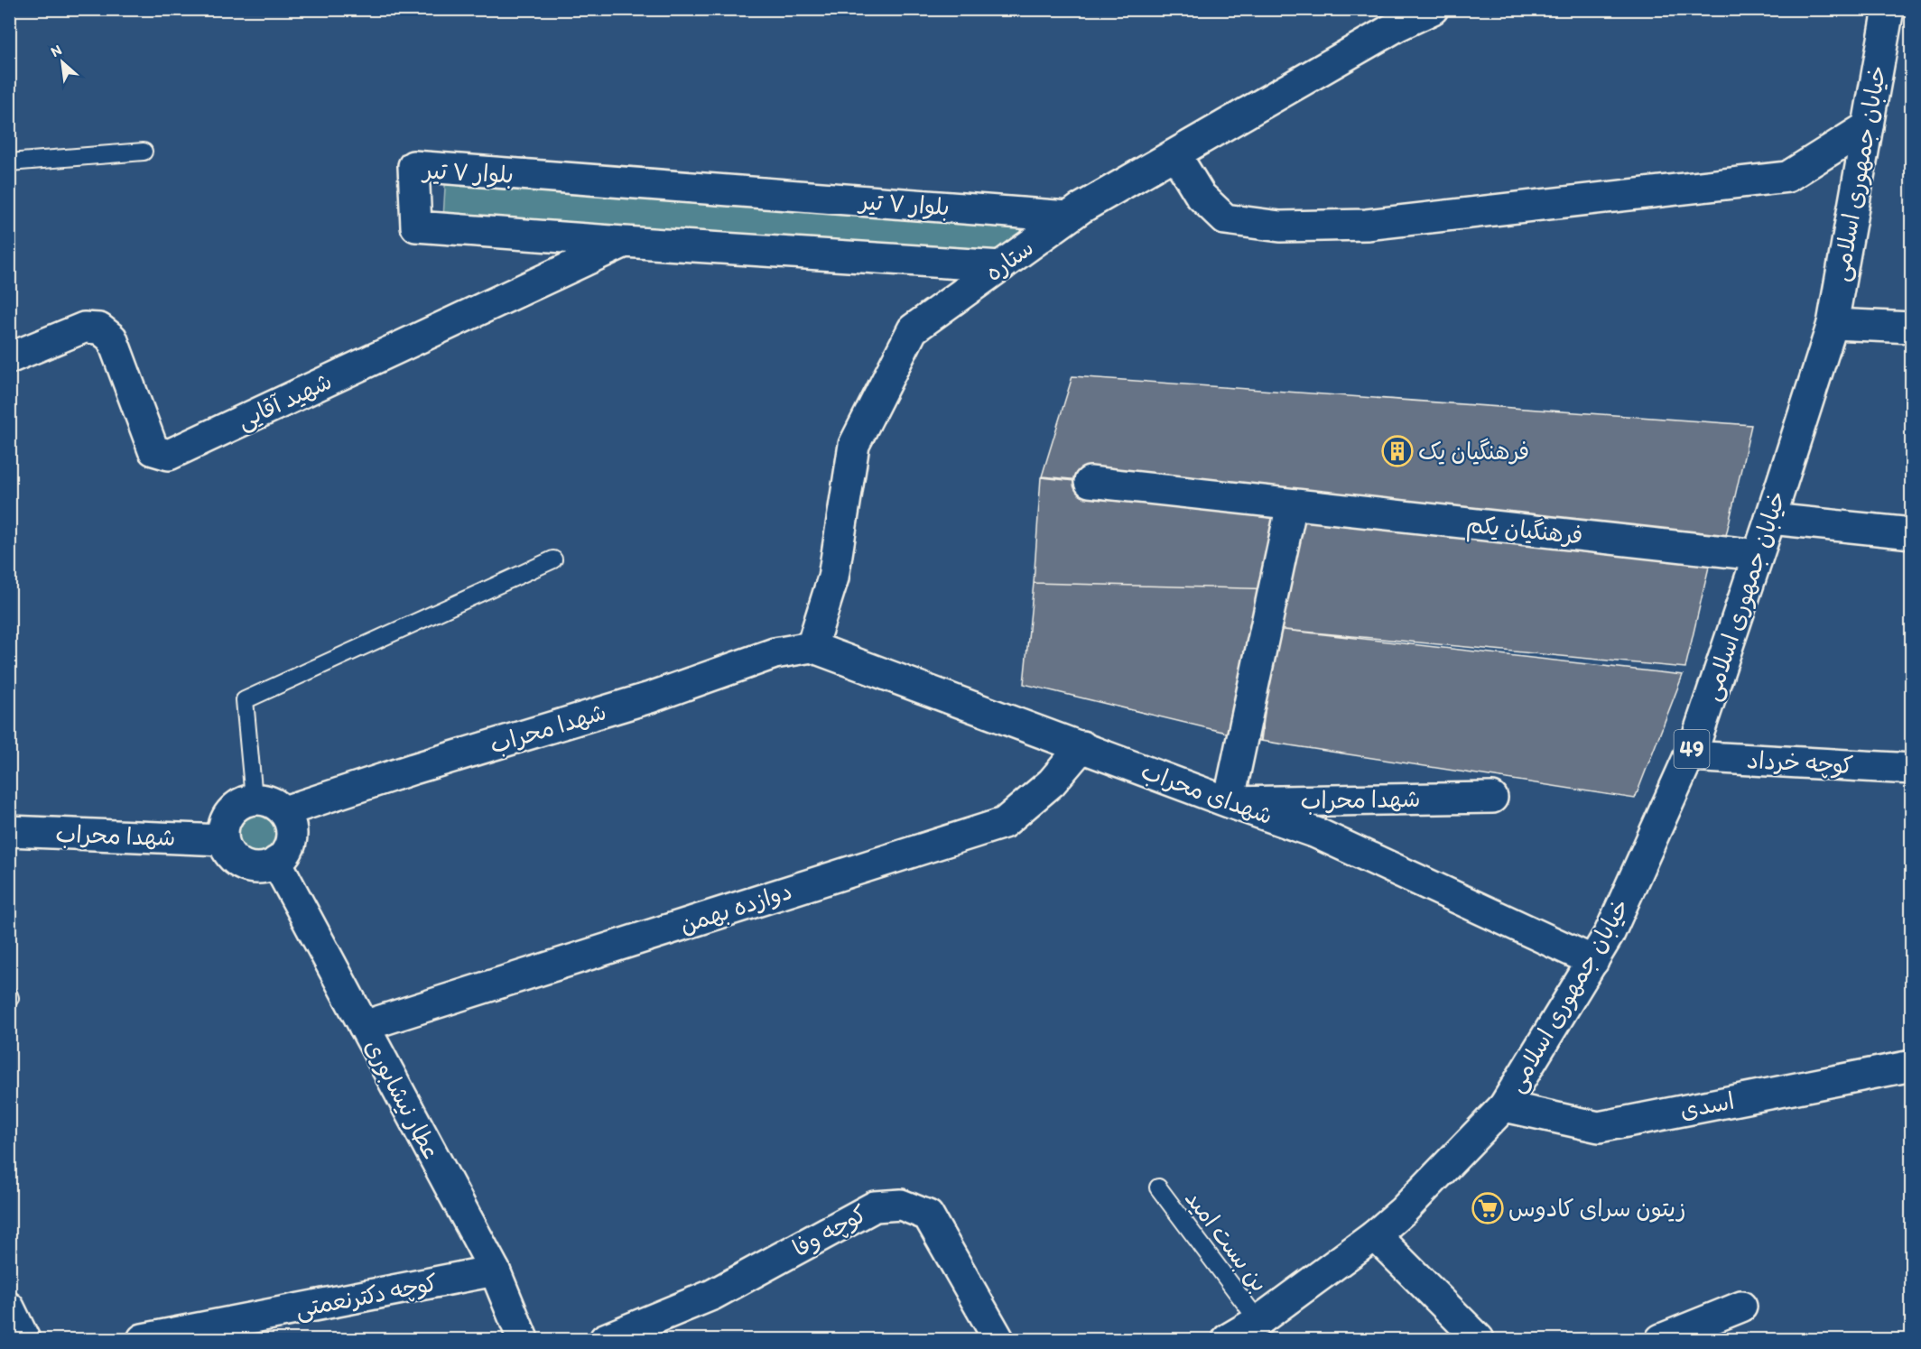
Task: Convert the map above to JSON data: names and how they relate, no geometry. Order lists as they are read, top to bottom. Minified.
{"streets":{"street":["بلوار ۷ تیر","خیابان جمهوری اسلامی","ستاره","شهید آقایی","فرهنگیان یکم","شهدا محراب","49","کوچه خرداد","شهدای محراب","دوازده بهمن","عطار نیشابوری","اسدی","کوچه وفا","کوچه دکترنعمتی"],"lane":["بن بست امید"]},"crossings":[["بلوار ۷ تیر","ستاره"],["بلوار ۷ تیر","شهید آقایی"],["خیابان جمهوری اسلامی","فرهنگیان یکم"],["خیابان جمهوری اسلامی","کوچه خرداد"],["خیابان جمهوری اسلامی","شهدای محراب"],["خیابان جمهوری اسلامی","اسدی"],["خیابان جمهوری اسلامی","بن بست امید"],["ستاره","شهدا محراب"],["ستاره","شهدای محراب"],["شهدا محراب","شهدای محراب"],["شهدا محراب","عطار نیشابوری"],["شهدای محراب","دوازده بهمن"],["دوازده بهمن","عطار نیشابوری"],["عطار نیشابوری","کوچه دکترنعمتی"]],"places":{"building":["فرهنگیان یک"],"supermarket":["زیتون سرای کادوس"]},"north":"top left"}
